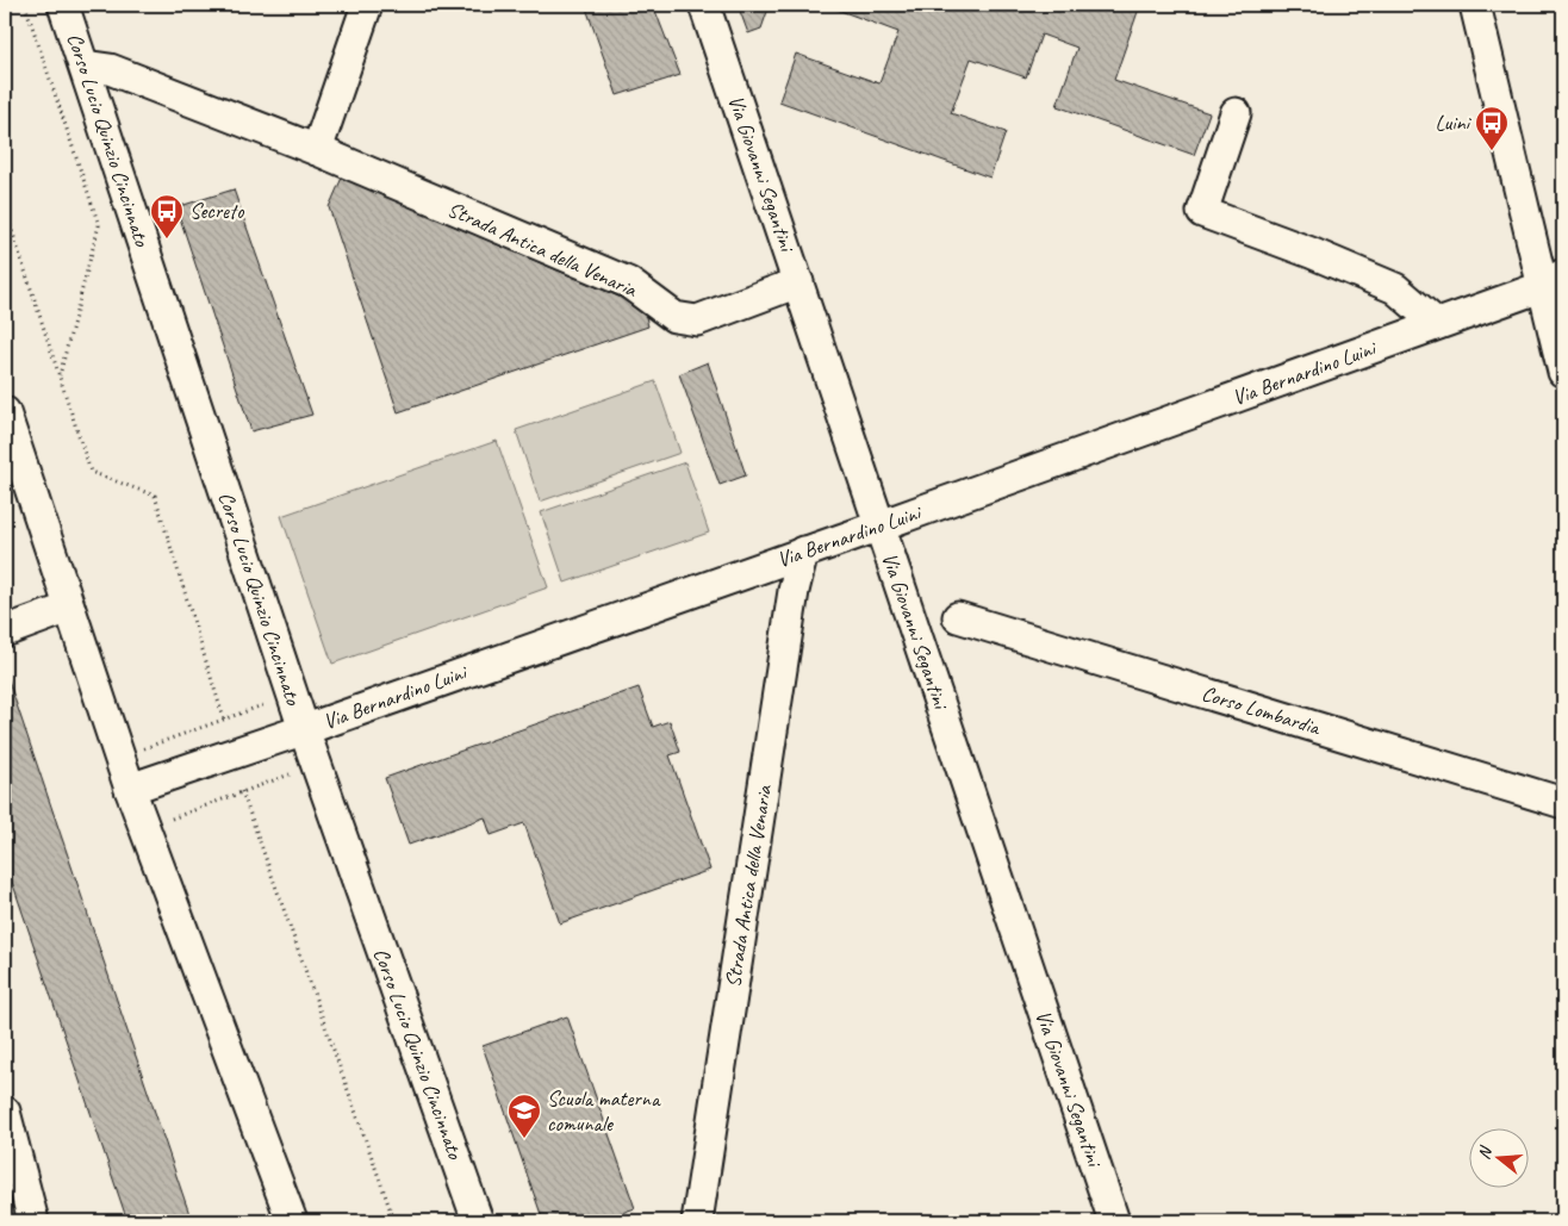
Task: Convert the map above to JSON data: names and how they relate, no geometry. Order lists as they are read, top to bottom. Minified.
{"streets":{"street":["Corso Lucio Quinzio Cincinnato","Via Giovanni Segantini","Strada Antica della Venaria","Via Bernardino Luini","Corso Lombardia"]},"crossings":[["Corso Lucio Quinzio Cincinnato","Strada Antica della Venaria"],["Corso Lucio Quinzio Cincinnato","Via Bernardino Luini"],["Via Giovanni Segantini","Strada Antica della Venaria"],["Via Giovanni Segantini","Via Bernardino Luini"],["Strada Antica della Venaria","Via Bernardino Luini"]],"places":{"bus stop":["Luini","Secreto"],"school or university":["Scuola materna comunale"]},"north":"left"}
